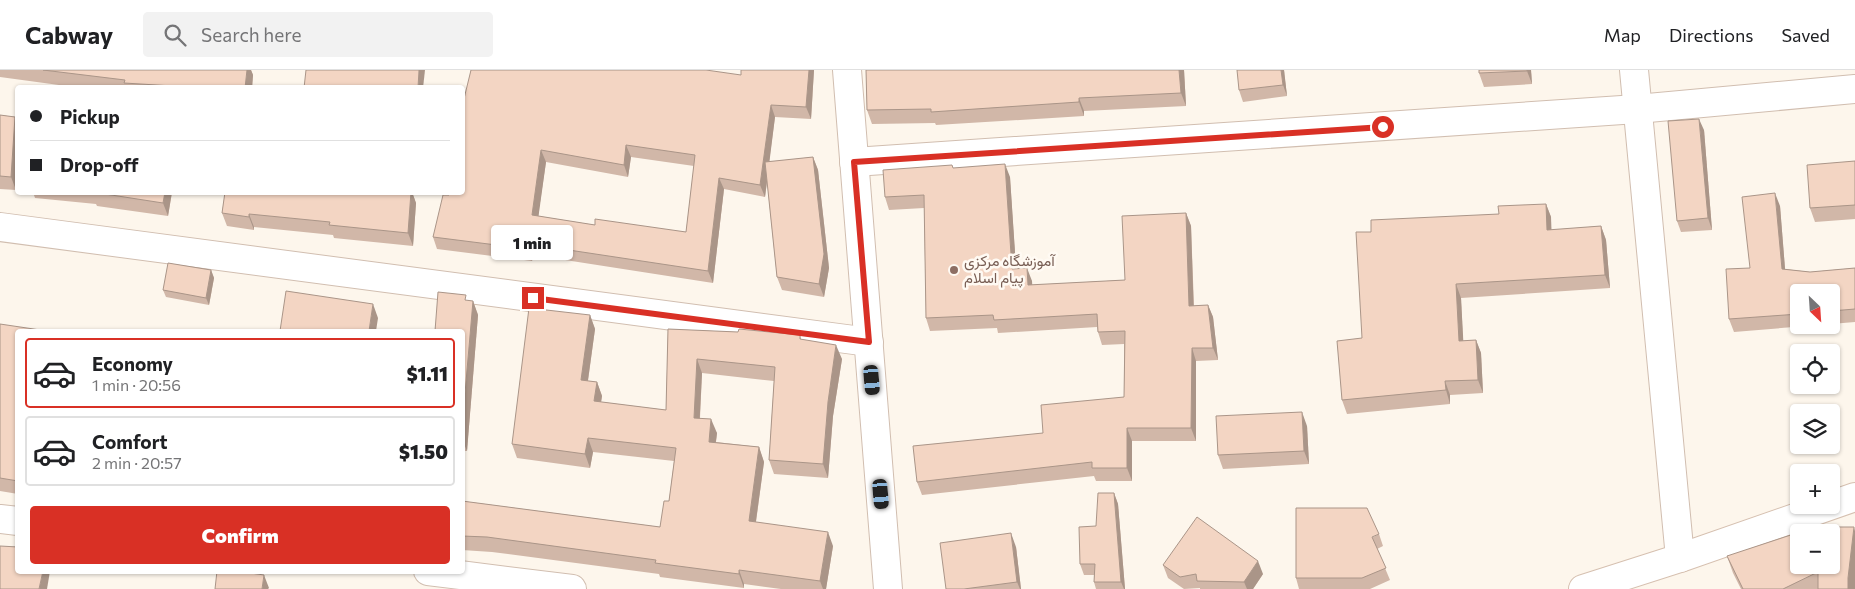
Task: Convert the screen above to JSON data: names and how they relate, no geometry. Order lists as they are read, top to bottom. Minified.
{"places":["آموزشگاه مرکزی پیام اسلام"],"north":"bottom right","page":{"header":"Cabway","search":"Search here","nav":["Map","Directions","Saved"],"banner":["Pickup","Drop-off"],"bubble":"1 min","map_buttons":["+","−"],"list":[{"name":"Economy","note":"1 min · 20:56","value":"$1.11"},{"name":"Comfort","note":"2 min · 20:57","value":"$1.50"}],"buttons":"Confirm"}}
